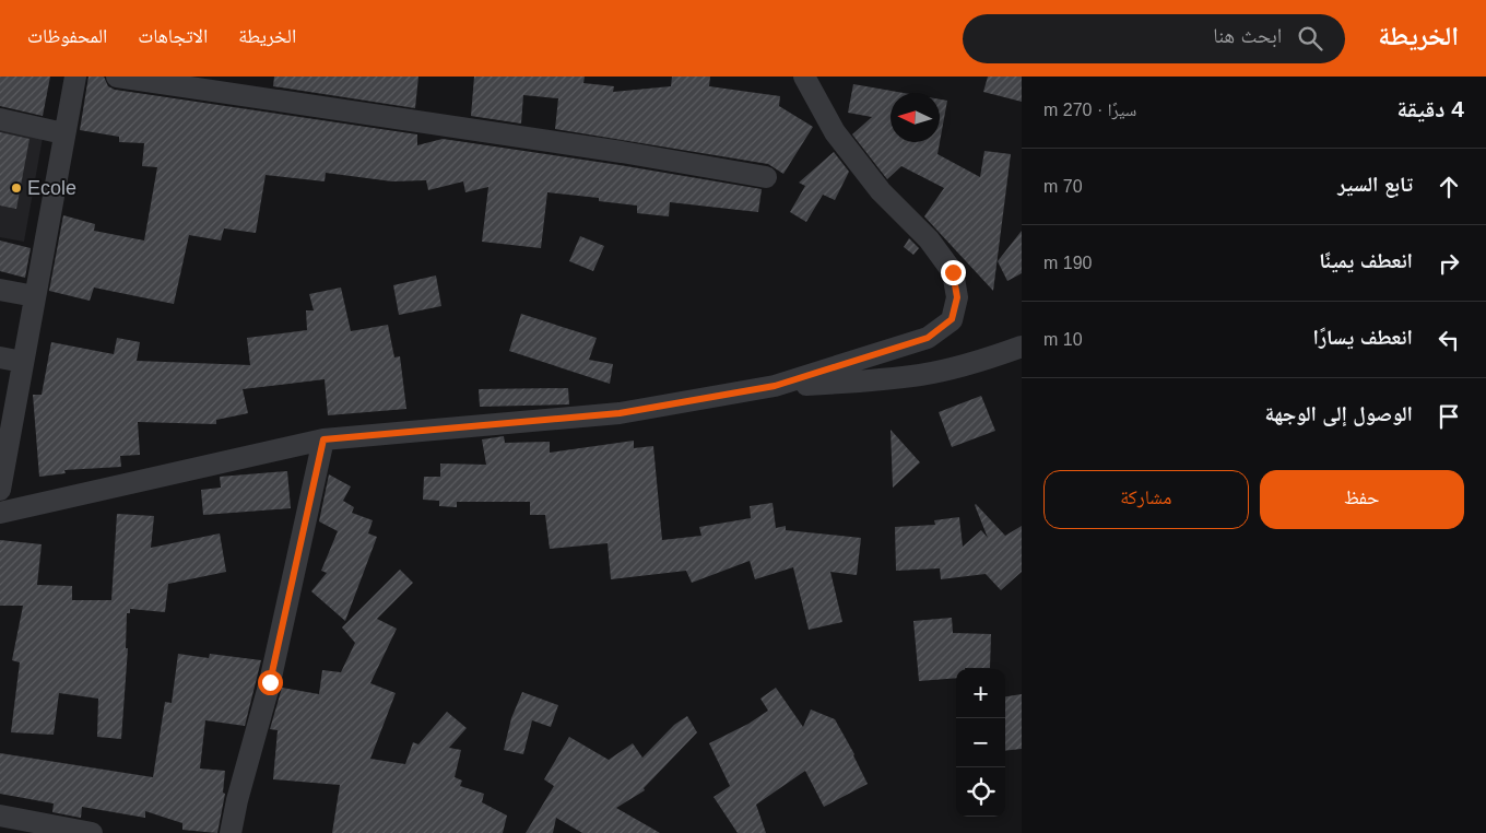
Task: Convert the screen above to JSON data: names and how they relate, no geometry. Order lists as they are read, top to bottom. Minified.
{"places":["Ecole"],"north":"left","page":{"header":"الخريطة","search":"ابحث هنا","nav":["الخريطة","الاتجاهات","المحفوظات"],"heading":["4 دقيقة","سيرًا · 270 m"],"list":[["تابع السير","70 m"],["انعطف يمينًا","190 m"],["انعطف يسارًا","10 m"],"الوصول إلى الوجهة"],"buttons":["حفظ","مشاركة"],"map_buttons":["+","−"]}}
